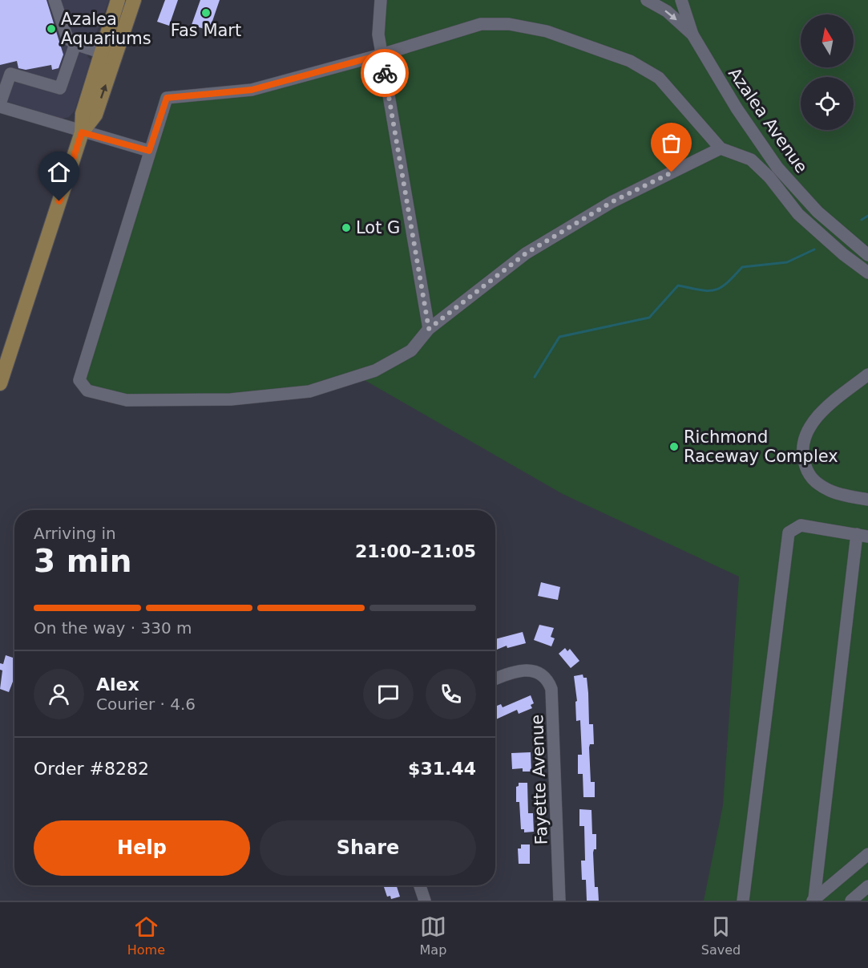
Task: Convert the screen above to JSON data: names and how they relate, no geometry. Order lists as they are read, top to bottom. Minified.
{"streets":{"street":["Azalea Avenue","Fayette Avenue"]},"places":["Fas Mart","Azalea Aquariums","Lot G","Richmond Raceway Complex"],"north":"top","page":{"heading":["3 min","Arriving in","21:00–21:05"],"panel":["Alex","Courier · 4.6","Order #8282","$31.44"],"bar":"On the way · 330 m","buttons":["Help","Share"],"tabs":["Home","Map","Saved"]}}
